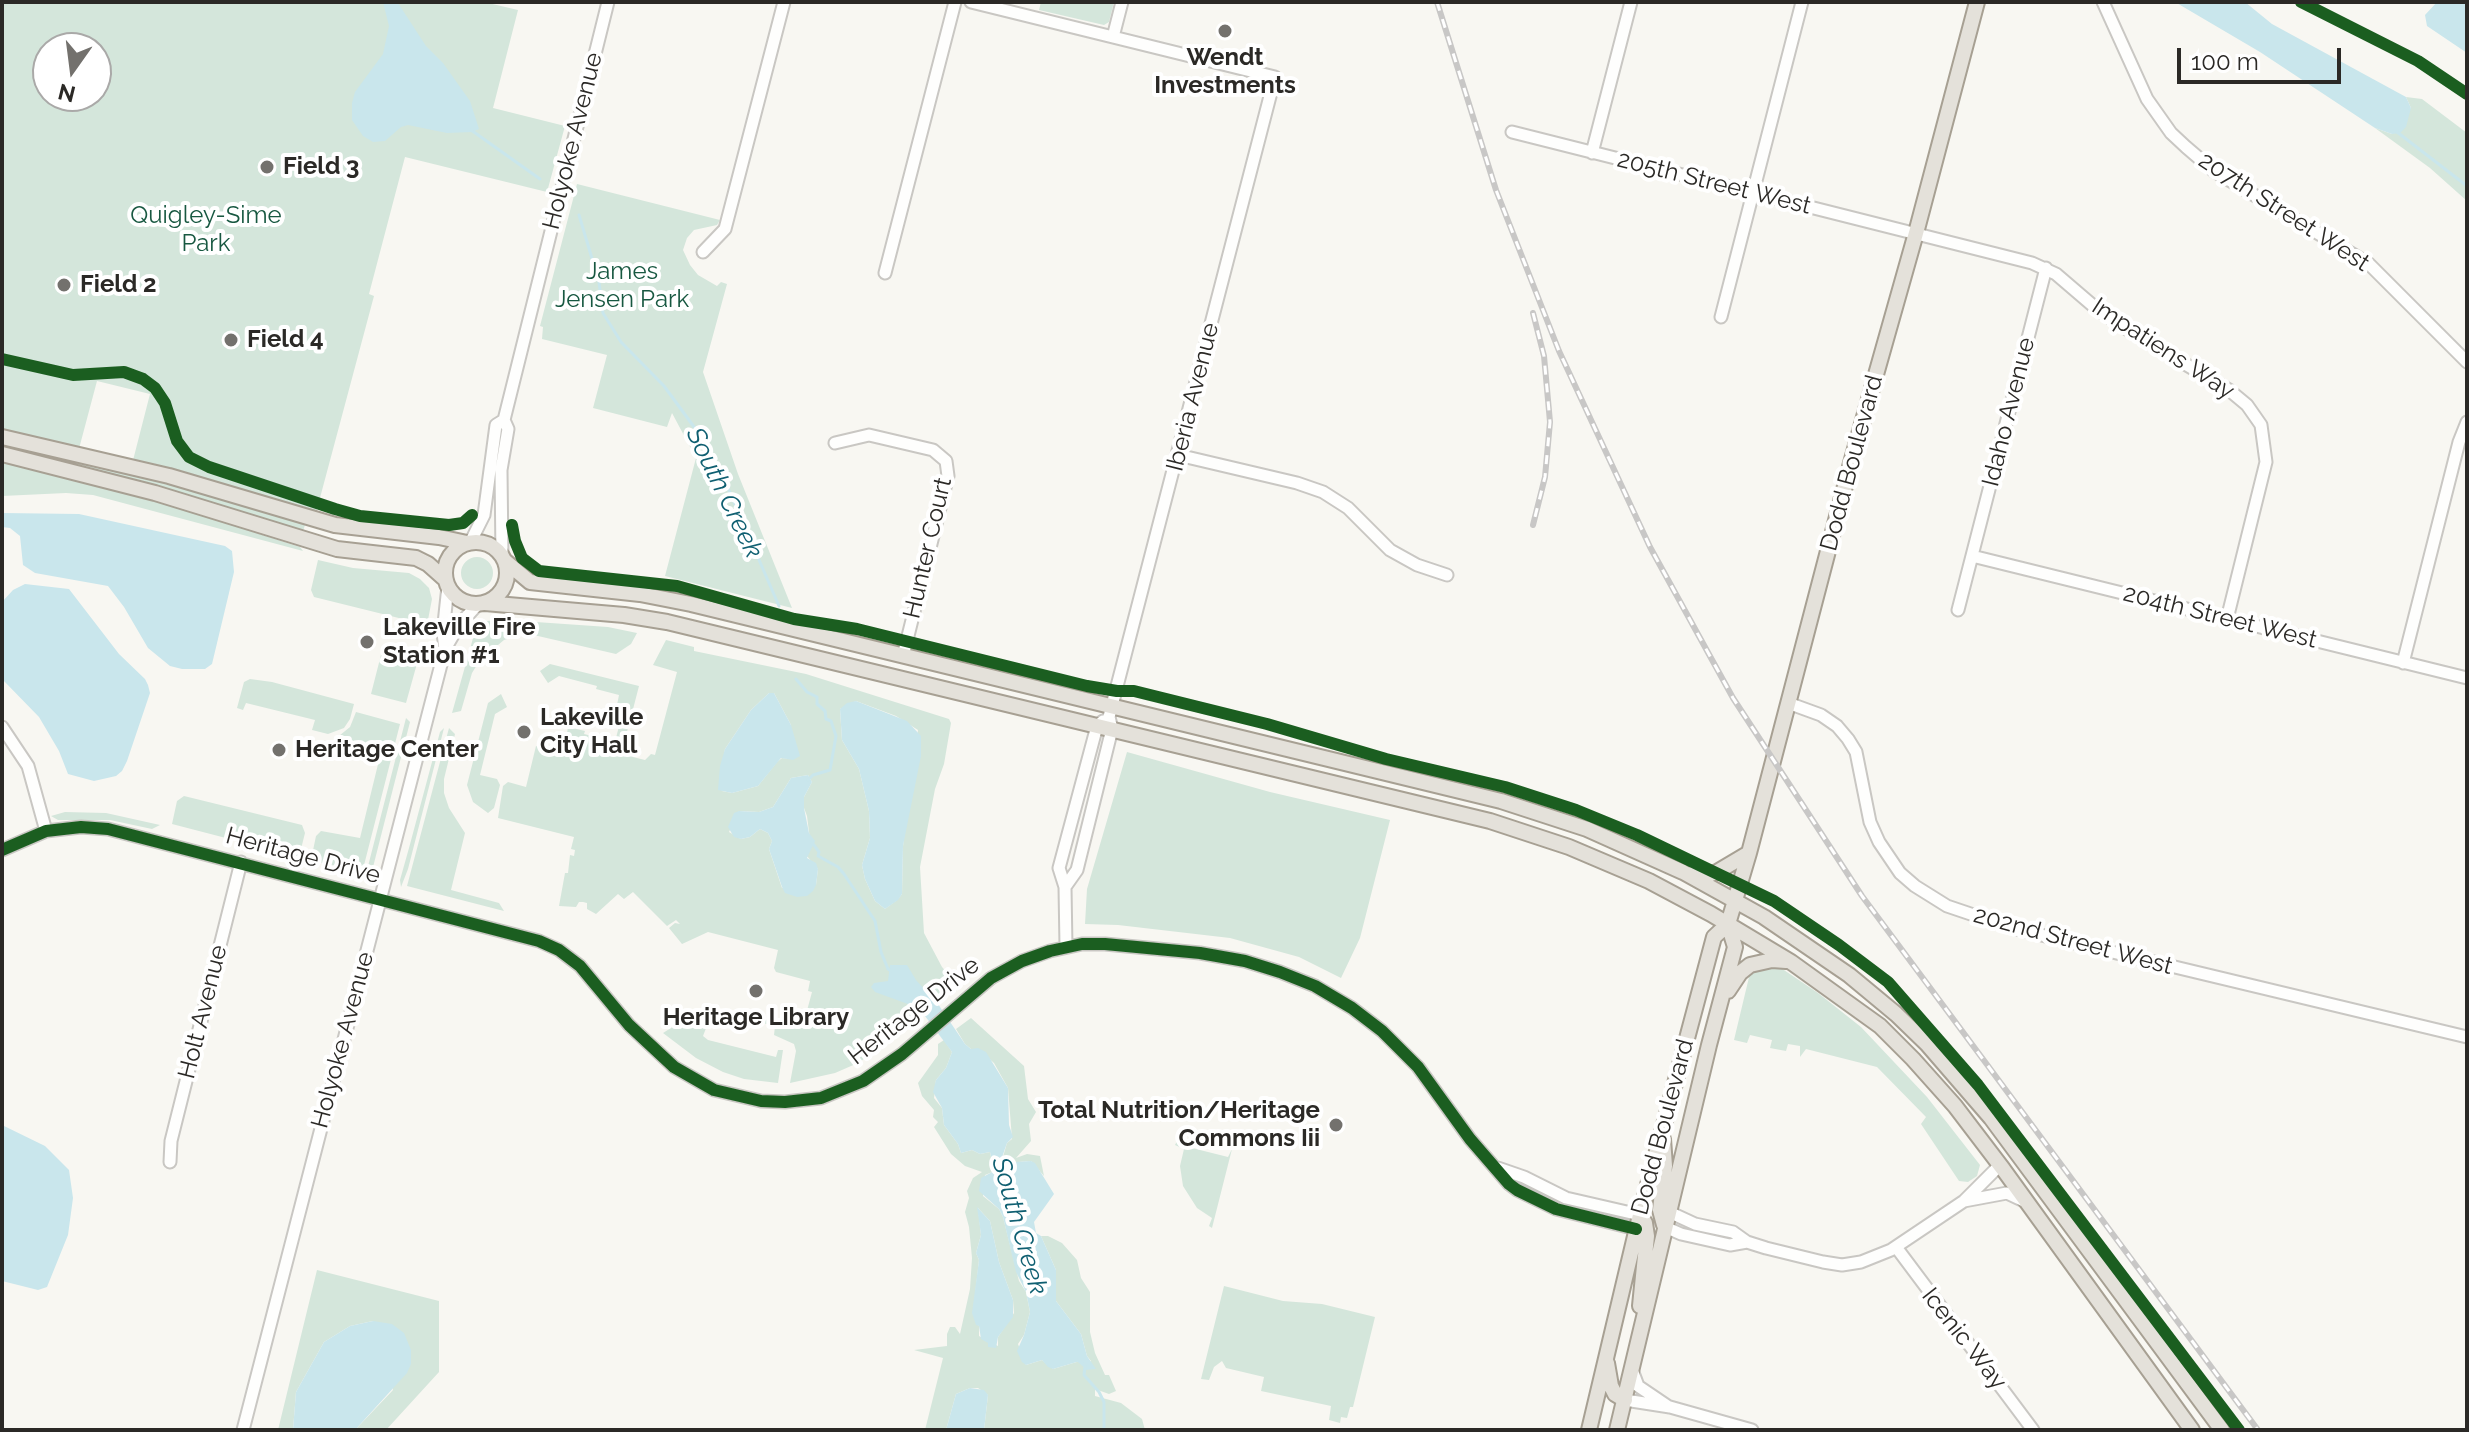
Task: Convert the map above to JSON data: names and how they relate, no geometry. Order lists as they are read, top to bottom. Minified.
{"streets":{"main road":["Dodd Boulevard"],"street":["Holyoke Avenue","205th Street West","207th Street West","Impatiens Way","Iberia Avenue","Idaho Avenue","Hunter Court","204th Street West","Heritage Drive","202nd Street West","Holt Avenue","Icenic Way"]},"crossings":[["Holyoke Avenue","Heritage Drive"],["205th Street West","Impatiens Way"],["205th Street West","Dodd Boulevard"],["Impatiens Way","Idaho Avenue"],["Impatiens Way","Dodd Boulevard"],["Impatiens Way","204th Street West"],["Iberia Avenue","Heritage Drive"],["Idaho Avenue","204th Street West"],["Dodd Boulevard","Heritage Drive"],["Dodd Boulevard","202nd Street West"],["Heritage Drive","Holt Avenue"]],"water":["South Creek"],"parks":["Quigley-Sime Park","James Jensen Park"],"places":["Wendt Investments","Field 3","Field 2","Field 4","Lakeville Fire Station #1","Lakeville City Hall","Heritage Center","Heritage Library","Total Nutrition/Heritage Commons Iii"],"scale_bar":"100 m","north":"bottom"}
